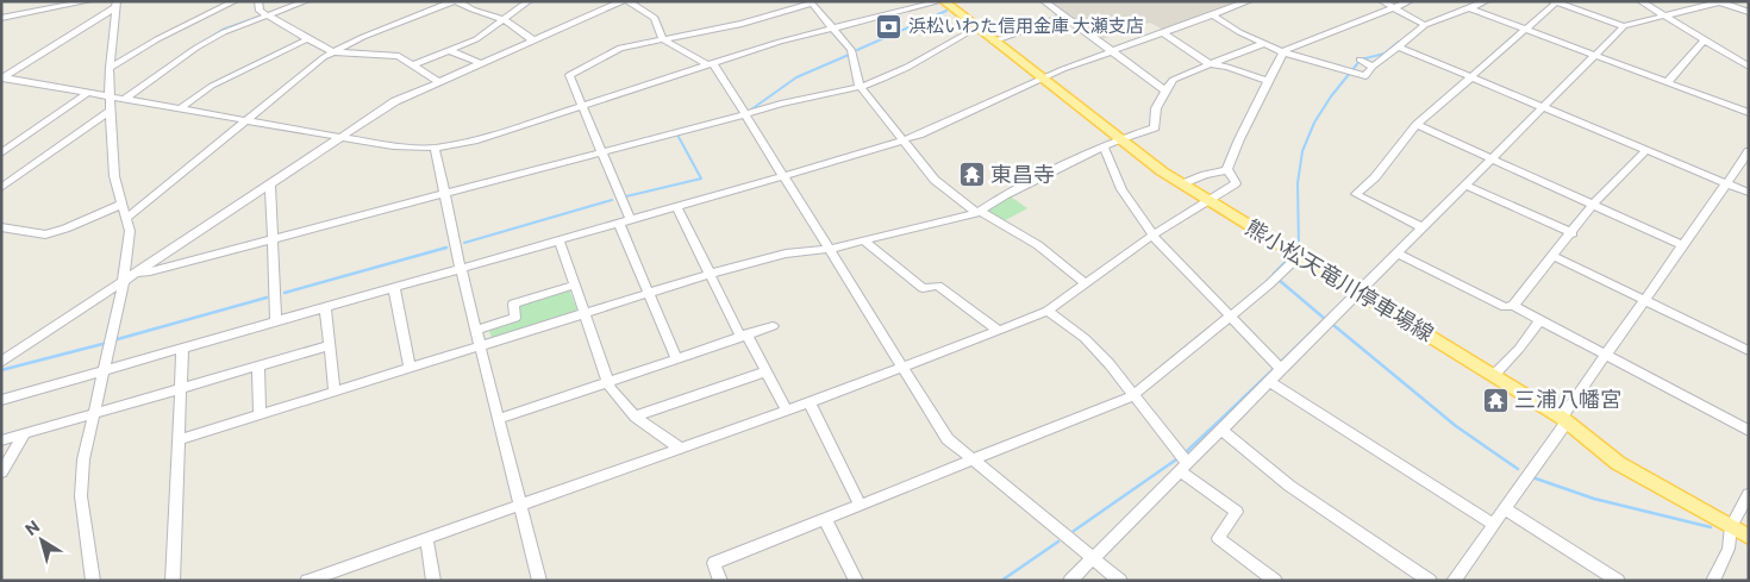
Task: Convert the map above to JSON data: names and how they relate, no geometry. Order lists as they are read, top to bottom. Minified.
{"streets":{"main road":["熊小松天竜川停車場線"]},"places":{"bank":["浜松いわた信用金庫 大瀬支店"],"temple":["東昌寺","三浦八幡宮"]},"north":"top left"}
